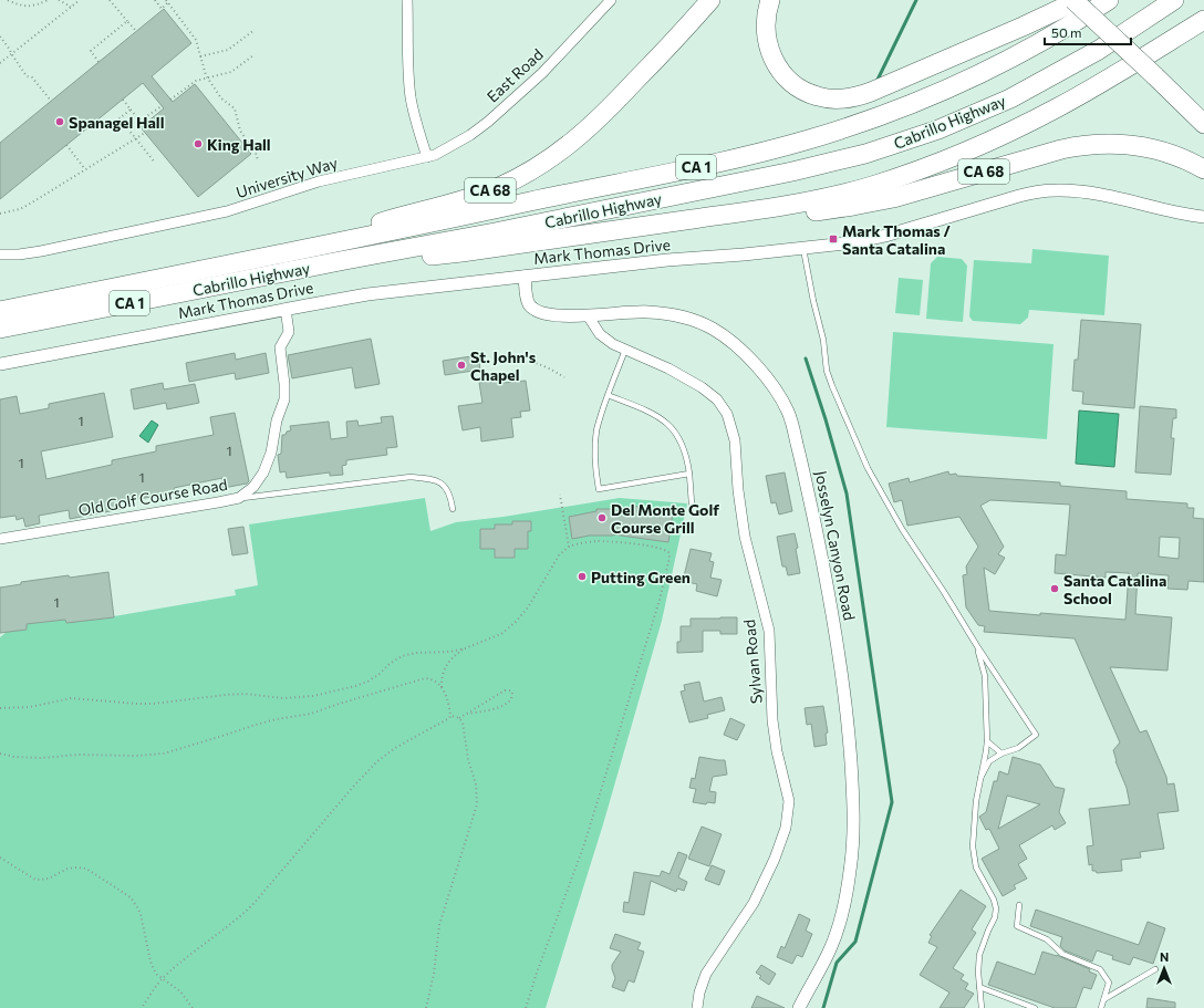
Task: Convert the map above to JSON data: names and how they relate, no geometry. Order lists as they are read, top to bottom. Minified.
{"streets":{"highway":["Cabrillo Highway","CA 1","CA 68"],"street":["East Road","University Way","Mark Thomas Drive","Old Golf Course Road","Josselyn Canyon Road","Sylvan Road"]},"crossings":[["East Road","University Way"],["Cabrillo Highway","CA 68"],["Mark Thomas Drive","Old Golf Course Road"],["Mark Thomas Drive","Josselyn Canyon Road"],["Josselyn Canyon Road","Sylvan Road"]],"places":{"other":["Spanagel Hall","King Hall","St. John's Chapel","Del Monte Golf Course Grill","Putting Green","Santa Catalina School"],"transit":["Mark Thomas / Santa Catalina"]},"house_numbers":["1","1","1","1","1"],"scale_bar":"50 m","north":"top"}
